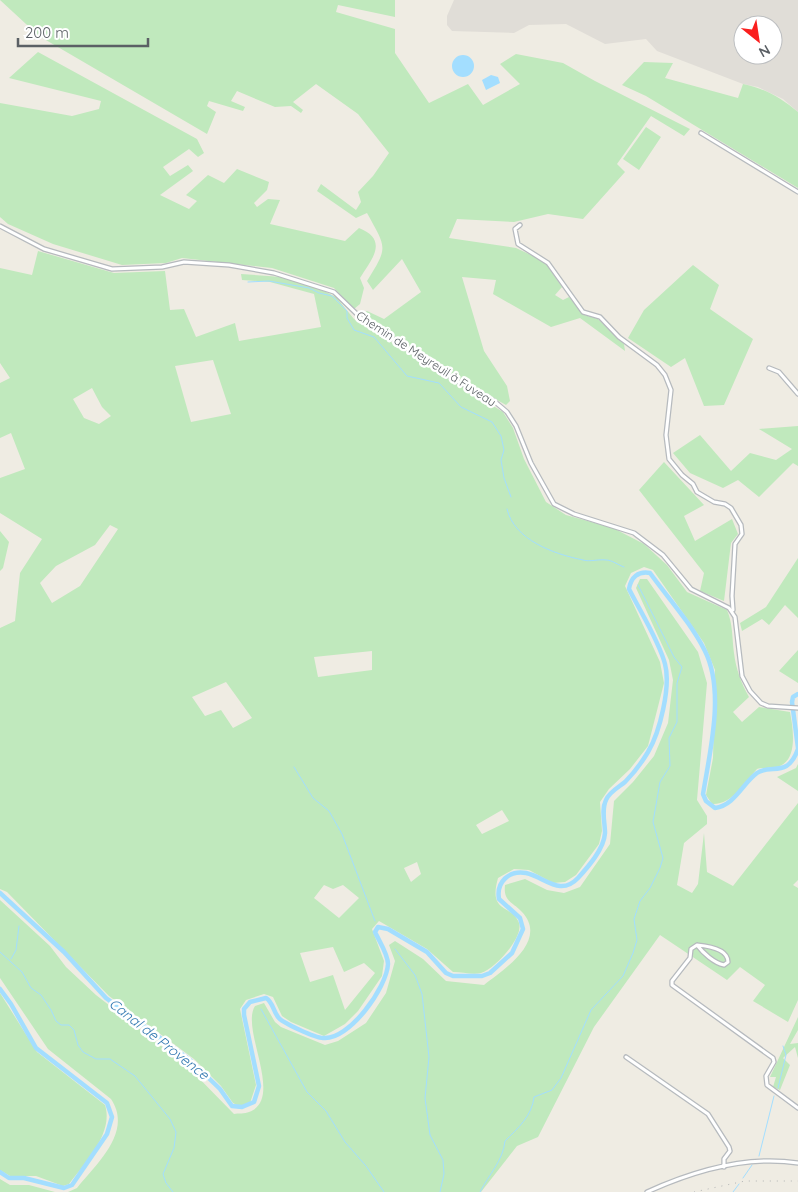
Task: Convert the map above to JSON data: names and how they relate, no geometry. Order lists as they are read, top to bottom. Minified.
{"streets":{"street":["Chemin de Meyreuil à Fuveau"]},"water":["Canal de Provence"],"scale_bar":"200 m","north":"bottom right"}
